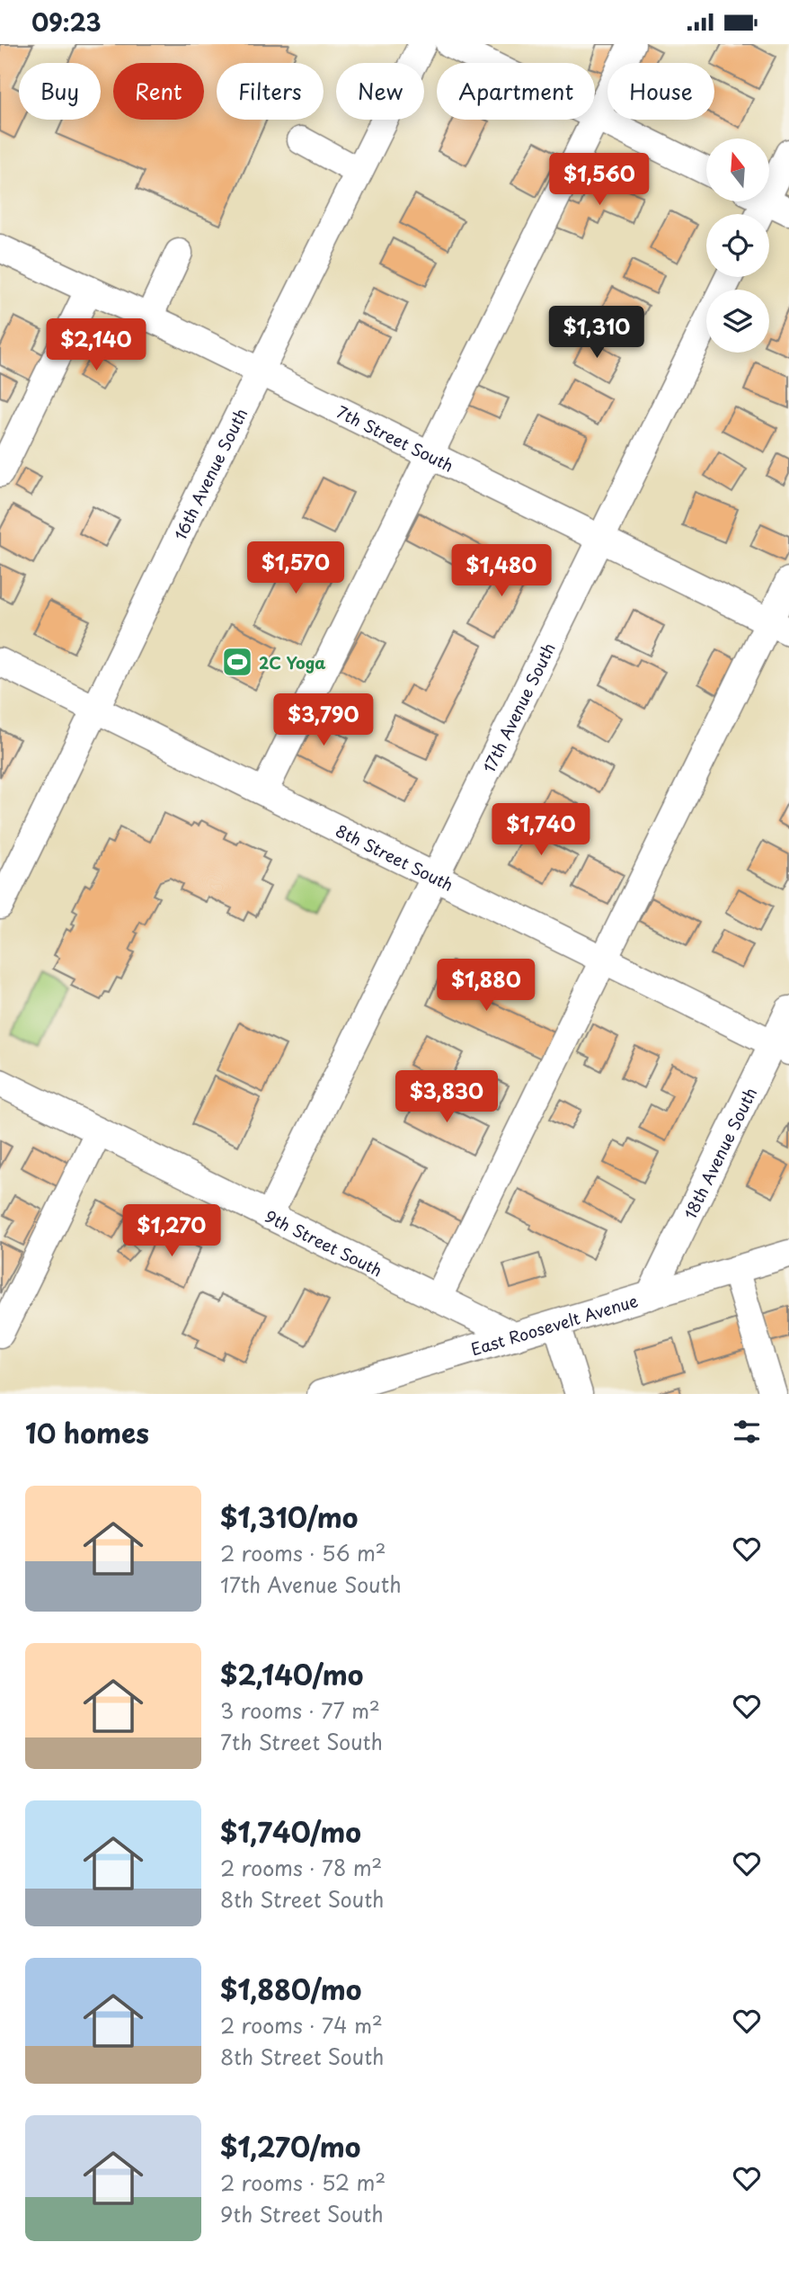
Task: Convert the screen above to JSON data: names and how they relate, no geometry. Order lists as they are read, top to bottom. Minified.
{"streets":{"street":["7th Street South","16th Avenue South","17th Avenue South","8th Street South","18th Avenue South","9th Street South","East Roosevelt Avenue"]},"crossings":[["7th Street South","16th Avenue South"],["7th Street South","17th Avenue South"],["16th Avenue South","8th Street South"],["17th Avenue South","8th Street South"],["17th Avenue South","9th Street South"],["8th Street South","18th Avenue South"],["18th Avenue South","East Roosevelt Avenue"],["9th Street South","East Roosevelt Avenue"]],"places":{"sports":["2C Yoga"]},"north":"top","page":{"status":"09:23","chip":["Buy","Rent","Filters","New","Apartment","House"],"price":["$1,560","$1,310","$2,140","$1,570","$1,480","$3,790","$1,740","$1,880","$3,830","$1,270"],"heading":"10 homes","list":[{"name":"$1,310/mo","note":"2 rooms · 56 m² · 17th Avenue South"},{"name":"$2,140/mo","note":"3 rooms · 77 m² · 7th Street South"},{"name":"$1,740/mo","note":"2 rooms · 78 m² · 8th Street South"},{"name":"$1,880/mo","note":"2 rooms · 74 m² · 8th Street South"},{"name":"$1,270/mo","note":"2 rooms · 52 m² · 9th Street South"}]}}
